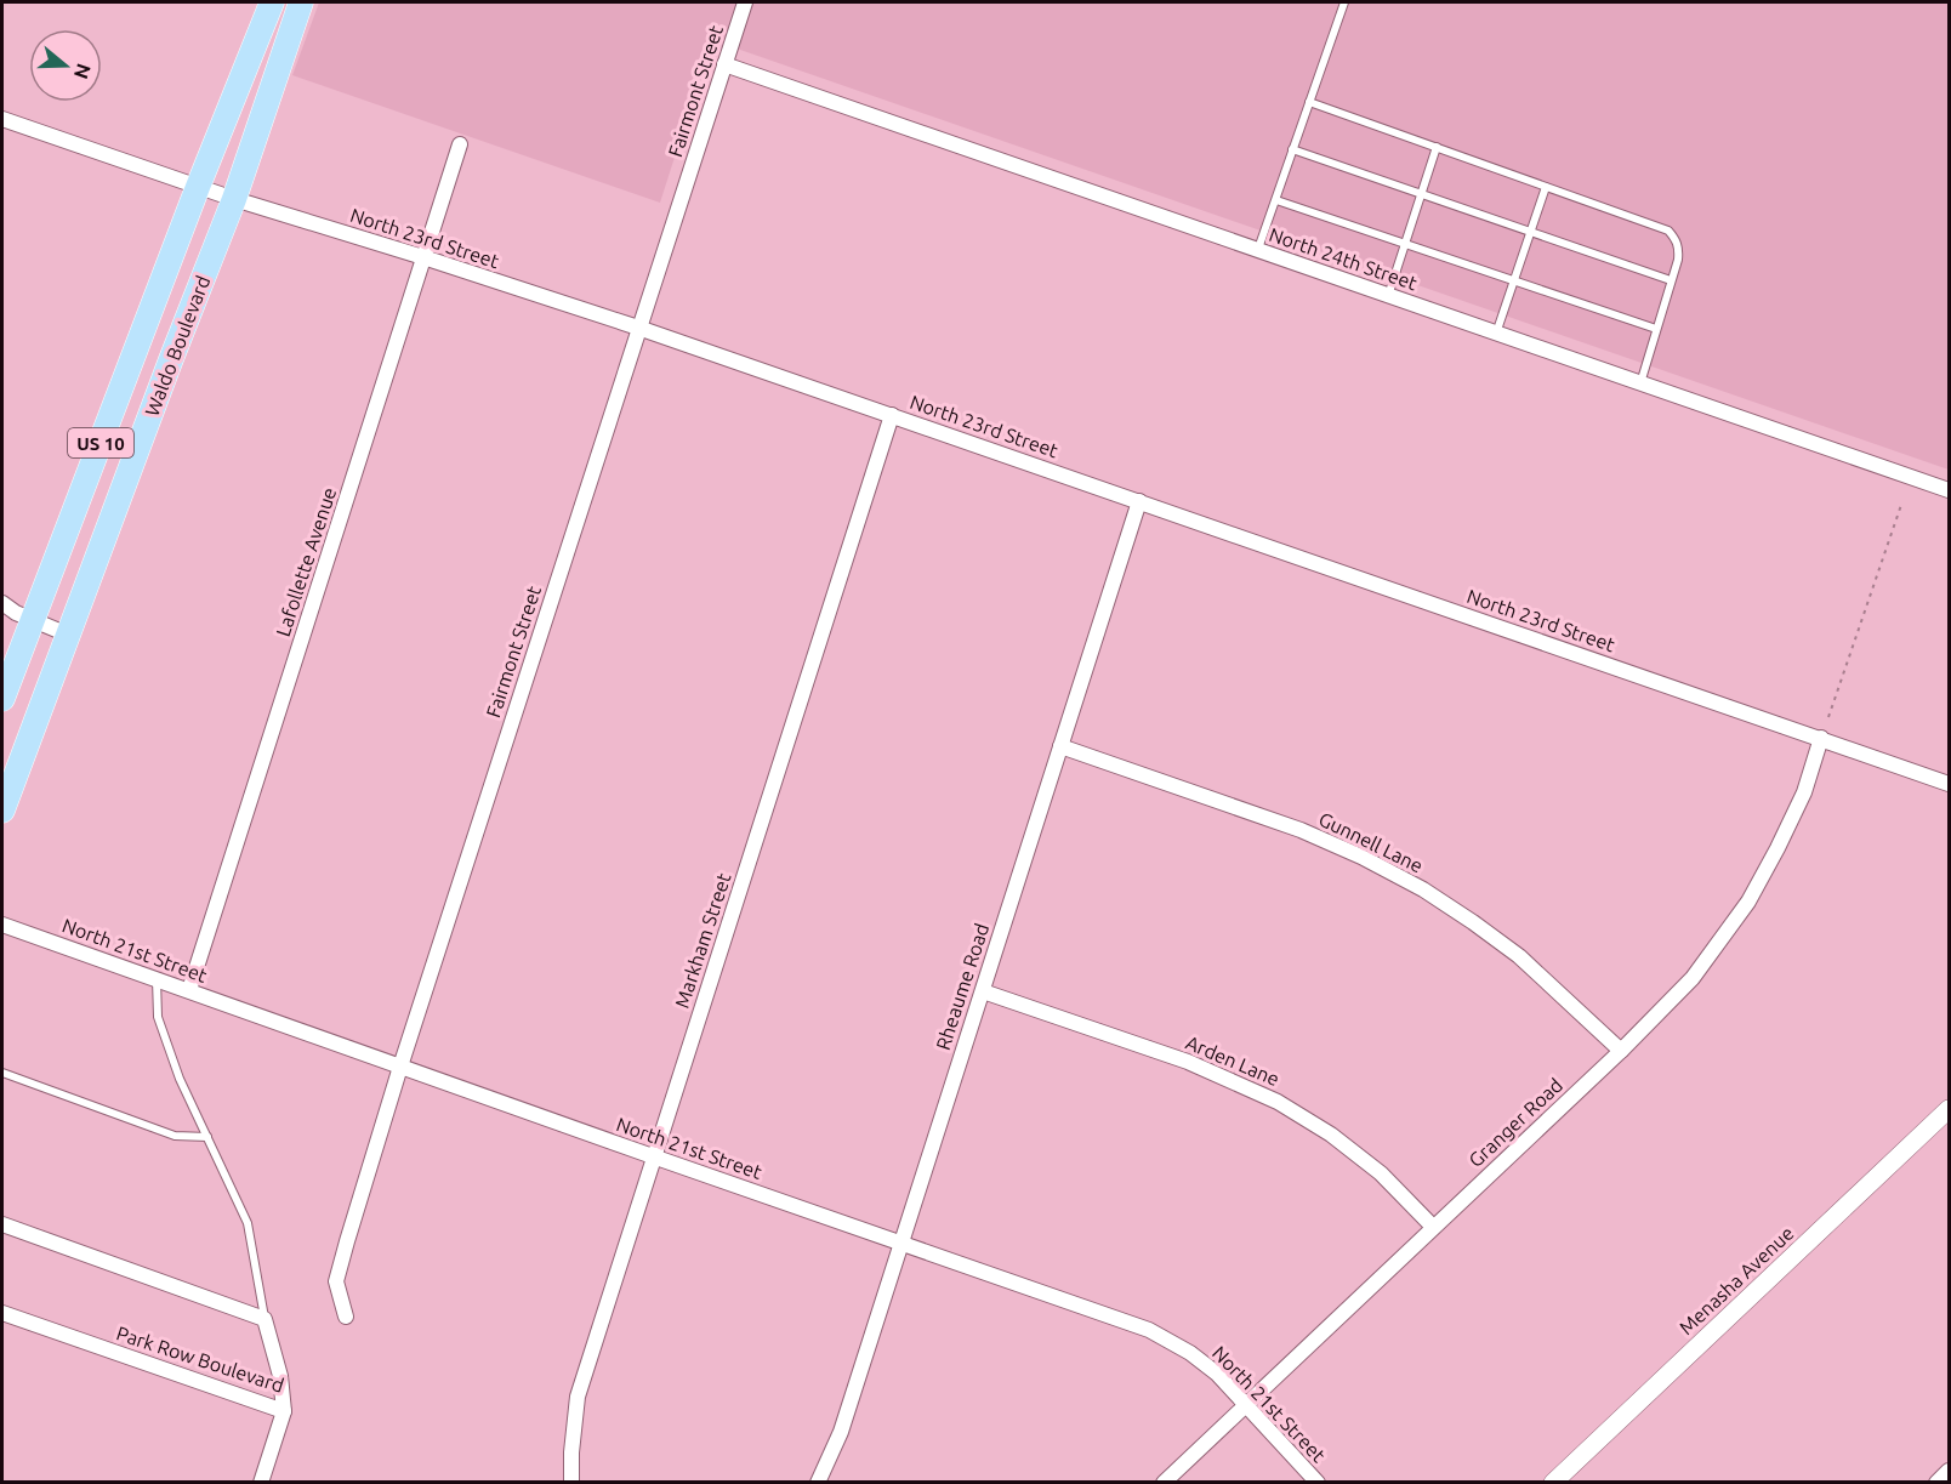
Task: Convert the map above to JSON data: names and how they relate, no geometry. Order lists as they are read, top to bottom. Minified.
{"streets":{"main road":["Waldo Boulevard","US 10"],"street":["Fairmont Street","North 23rd Street","North 24th Street","Lafollette Avenue","Gunnell Lane","Markham Street","North 21st Street","Rheaume Road","Arden Lane","Granger Road","Menasha Avenue","Park Row Boulevard"]},"crossings":[["Fairmont Street","North 23rd Street"],["Fairmont Street","North 24th Street"],["Fairmont Street","North 21st Street"],["North 23rd Street","Waldo Boulevard"],["North 23rd Street","Lafollette Avenue"],["North 23rd Street","Markham Street"],["North 23rd Street","Rheaume Road"],["North 23rd Street","Granger Road"],["Lafollette Avenue","North 21st Street"],["Gunnell Lane","Rheaume Road"],["Gunnell Lane","Granger Road"],["Markham Street","North 21st Street"],["North 21st Street","Rheaume Road"],["North 21st Street","Granger Road"],["Rheaume Road","Arden Lane"],["Arden Lane","Granger Road"]],"north":"right"}
